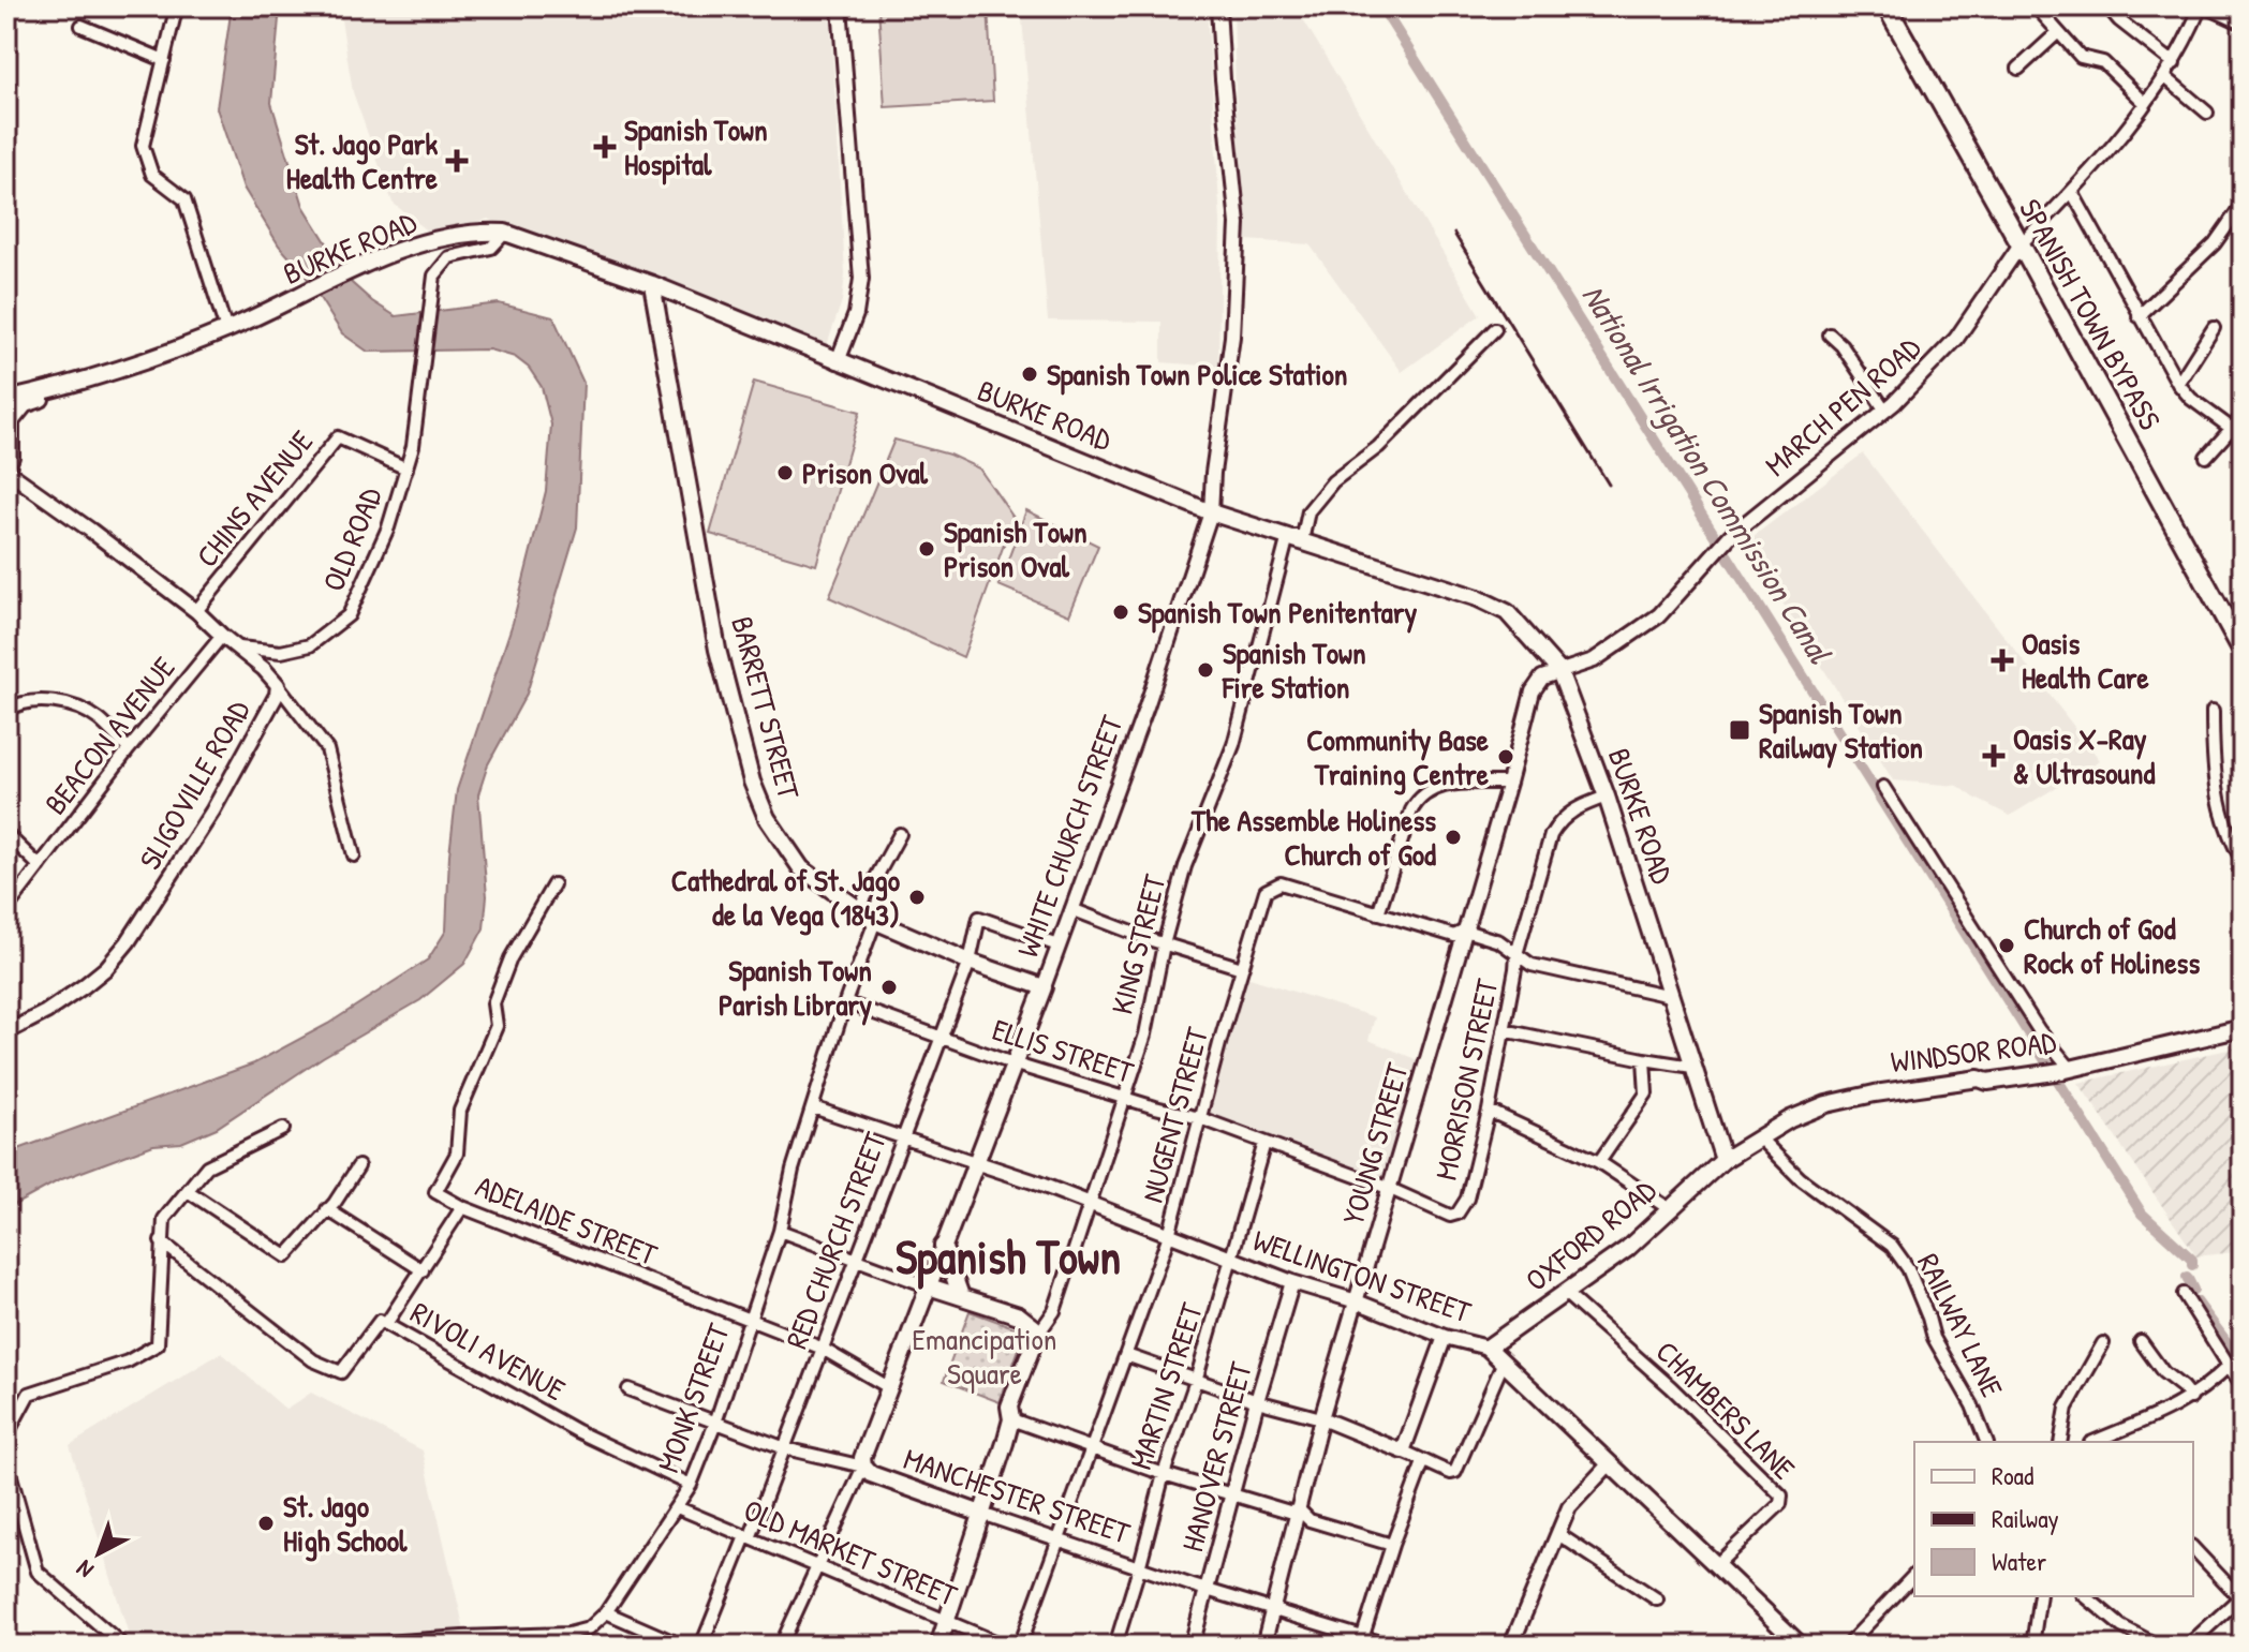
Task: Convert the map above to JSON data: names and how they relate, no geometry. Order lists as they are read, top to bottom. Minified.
{"streets":{"main road":["BURKE ROAD","SPANISH TOWN BYPASS","BARRETT STREET","WHITE CHURCH STREET","KING STREET","WINDSOR ROAD","OXFORD ROAD","WELLINGTON STREET","MANCHESTER STREET"],"street":["MARCH PEN ROAD","CHINS AVENUE","OLD ROAD","BEACON AVENUE","SLIGOVILLE ROAD","ELLIS STREET","MORRISON STREET","NUGENT STREET","YOUNG STREET","ADELAIDE STREET","RED CHURCH STREET","RAILWAY LANE","RIVOLI AVENUE","MARTIN STREET","MONK STREET","CHAMBERS LANE","HANOVER STREET","OLD MARKET STREET"]},"crossings":[["BURKE ROAD","MARCH PEN ROAD"],["BURKE ROAD","OLD ROAD"],["BURKE ROAD","BARRETT STREET"],["BURKE ROAD","WHITE CHURCH STREET"],["BURKE ROAD","KING STREET"],["BURKE ROAD","WINDSOR ROAD"],["BURKE ROAD","MORRISON STREET"],["BURKE ROAD","YOUNG STREET"],["BURKE ROAD","OXFORD ROAD"],["SPANISH TOWN BYPASS","MARCH PEN ROAD"],["MARCH PEN ROAD","YOUNG STREET"],["CHINS AVENUE","OLD ROAD"],["CHINS AVENUE","SLIGOVILLE ROAD"],["OLD ROAD","SLIGOVILLE ROAD"],["BARRETT STREET","WHITE CHURCH STREET"],["BARRETT STREET","RED CHURCH STREET"],["BARRETT STREET","MONK STREET"],["BEACON AVENUE","SLIGOVILLE ROAD"],["WHITE CHURCH STREET","ELLIS STREET"],["WHITE CHURCH STREET","ADELAIDE STREET"],["WHITE CHURCH STREET","RED CHURCH STREET"],["WHITE CHURCH STREET","WELLINGTON STREET"],["WHITE CHURCH STREET","MANCHESTER STREET"],["WHITE CHURCH STREET","OLD MARKET STREET"],["KING STREET","ELLIS STREET"],["KING STREET","WELLINGTON STREET"],["KING STREET","MANCHESTER STREET"],["KING STREET","OLD MARKET STREET"],["ELLIS STREET","MORRISON STREET"],["ELLIS STREET","NUGENT STREET"],["ELLIS STREET","YOUNG STREET"],["ELLIS STREET","RED CHURCH STREET"],["ELLIS STREET","MARTIN STREET"],["ELLIS STREET","MONK STREET"],["WINDSOR ROAD","OXFORD ROAD"],["WINDSOR ROAD","RAILWAY LANE"],["MORRISON STREET","NUGENT STREET"],["MORRISON STREET","YOUNG STREET"],["NUGENT STREET","YOUNG STREET"],["NUGENT STREET","WELLINGTON STREET"],["NUGENT STREET","MANCHESTER STREET"],["YOUNG STREET","WELLINGTON STREET"],["YOUNG STREET","MANCHESTER STREET"],["ADELAIDE STREET","RED CHURCH STREET"],["ADELAIDE STREET","MONK STREET"],["OXFORD ROAD","WELLINGTON STREET"],["OXFORD ROAD","CHAMBERS LANE"],["RED CHURCH STREET","WELLINGTON STREET"],["RED CHURCH STREET","MANCHESTER STREET"],["RED CHURCH STREET","OLD MARKET STREET"],["WELLINGTON STREET","MARTIN STREET"],["WELLINGTON STREET","MONK STREET"],["WELLINGTON STREET","CHAMBERS LANE"],["WELLINGTON STREET","HANOVER STREET"],["RIVOLI AVENUE","MONK STREET"],["MARTIN STREET","MANCHESTER STREET"],["MONK STREET","MANCHESTER STREET"],["MONK STREET","OLD MARKET STREET"],["HANOVER STREET","MANCHESTER STREET"]],"districts":["Spanish Town"],"water":["National Irrigation Commission Canal"],"parks":["Emancipation Square"],"places":{"health":["Spanish Town Hospital","St. Jago Park Health Centre","Oasis Health Care","Oasis X-Ray & Ultrasound"],"other":["Spanish Town Police Station","Prison Oval","Spanish Town Prison Oval","Spanish Town Penitentary","Spanish Town Fire Station","Community Base Training Centre","The Assemble Holiness Church of God","Cathedral of St. Jago de la Vega (1843)","Church of God Rock of Holiness","Spanish Town Parish Library","St. Jago High School"],"transit":["Spanish Town Railway Station"]},"legend":["Road","Railway","Water"],"north":"bottom left"}
